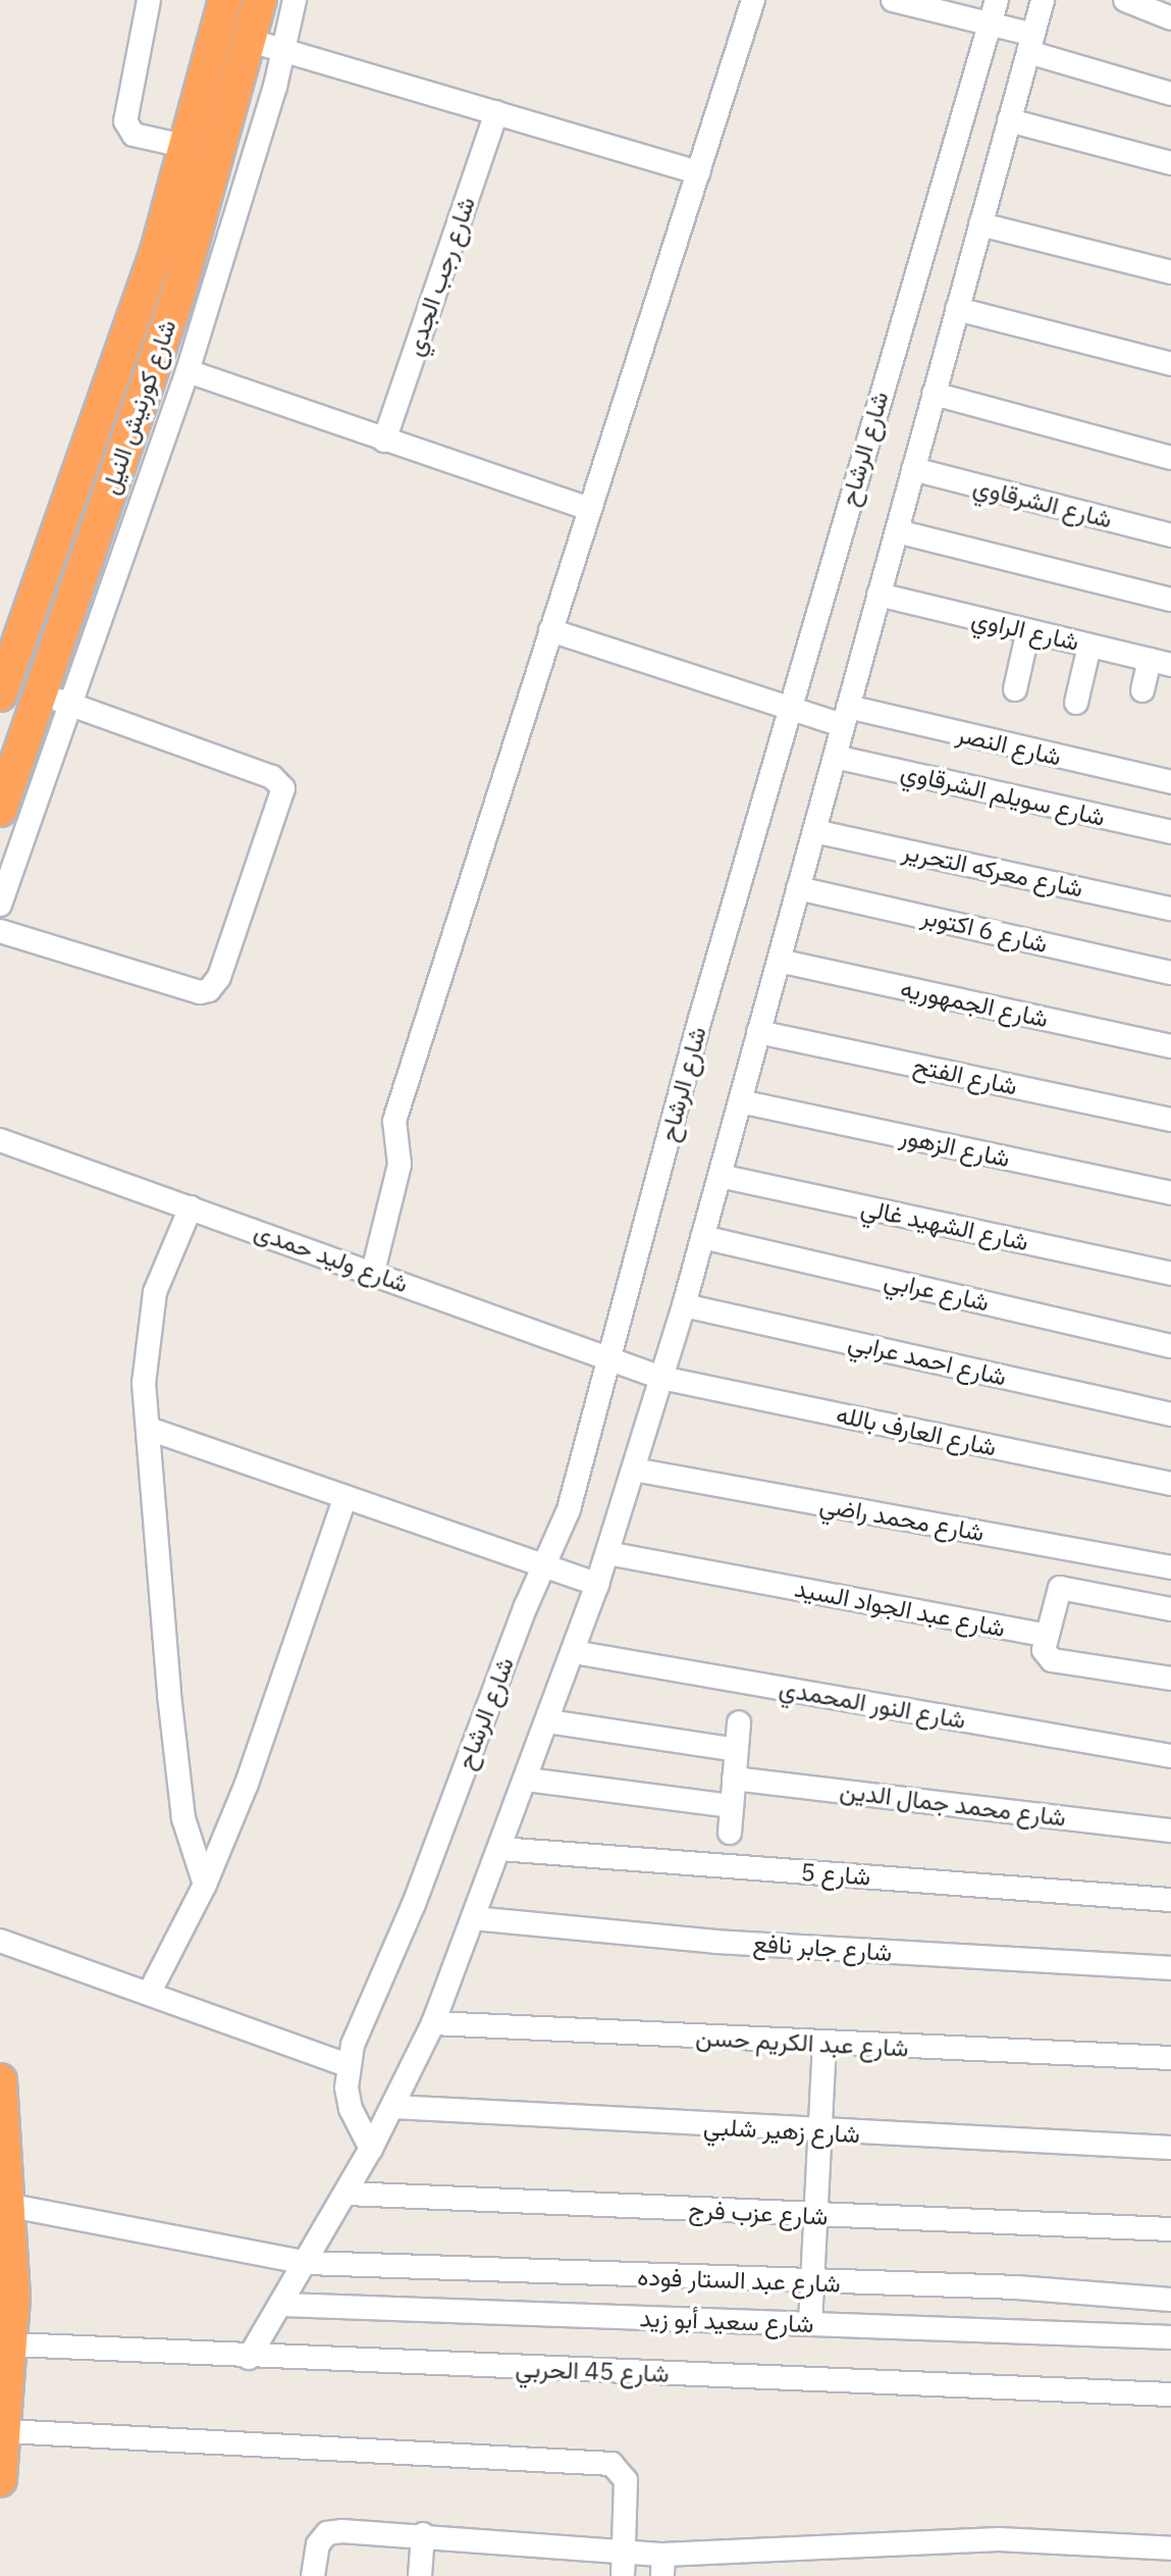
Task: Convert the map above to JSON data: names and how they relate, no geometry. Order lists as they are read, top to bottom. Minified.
{"streets":{"highway":["شارع كورنيش النيل"],"street":["شارع رجب الجدي","شارع الرشاح","شارع الشرقاوي","شارع الراوي","شارع النصر","شارع سويلم الشرقاوي","شارع معركه التحرير","شارع 6 اكتوبر","شارع الجمهوريه","شارع الفتح","شارع الزهور","شارع الشهيد غالي","شارع وليد حمدى","شارع عرابي","شارع احمد عرابي","شارع العارف بالله","شارع محمد راضي","شارع عبد الجواد السيد","شارع النور المحمدي","شارع محمد جمال الدين","شارع 5","شارع جابر نافع","شارع عبد الكريم حسن","شارع زهير شلبي","شارع عزب فرج","شارع عبد الستار فوده","شارع سعيد أبو زيد","شارع 45 الحربي"]},"crossings":[["شارع الرشاح","شارع النصر"],["شارع الرشاح","شارع وليد حمدى"],["شارع وليد حمدى","شارع العارف بالله"]]}
